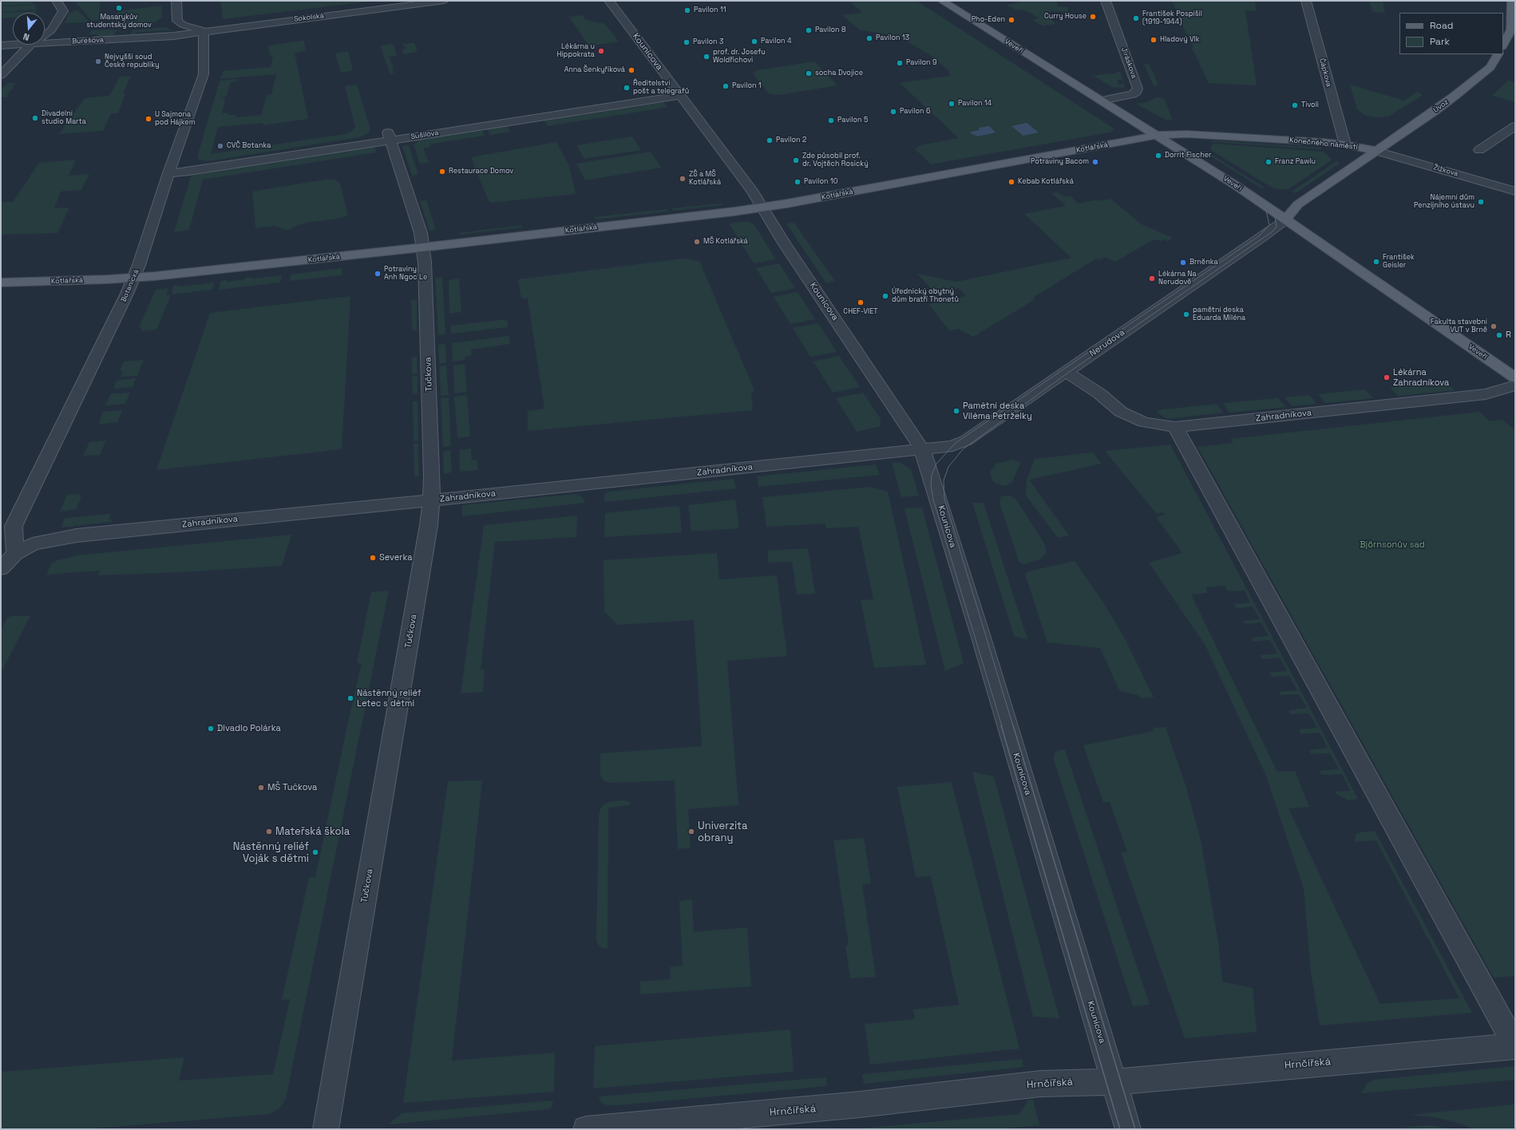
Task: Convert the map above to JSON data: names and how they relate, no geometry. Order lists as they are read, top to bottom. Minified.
{"streets":{"main road":["Veveří","Úvoz","Konečného náměstí","Kotlářská"],"street":["Sokolská","Burešova","Kounicova","Jiráskova","Čápkova","Sušilova","Žižkova","Botanická","Nerudova","Tučkova","Zahradníkova","Hrnčířská"]},"crossings":[["Sokolská","Burešova"],["Sokolská","Botanická"],["Veveří","Jiráskova"],["Veveří","Konečného náměstí"],["Veveří","Kotlářská"],["Veveří","Nerudova"],["Kounicova","Sušilova"],["Kounicova","Kotlářská"],["Kounicova","Nerudova"],["Kounicova","Zahradníkova"],["Kounicova","Hrnčířská"],["Čápkova","Konečného náměstí"],["Úvoz","Konečného náměstí"],["Úvoz","Žižkova"],["Sušilova","Botanická"],["Sušilova","Tučkova"],["Konečného náměstí","Kotlářská"],["Konečného náměstí","Žižkova"],["Konečného náměstí","Nerudova"],["Kotlářská","Botanická"],["Kotlářská","Tučkova"],["Botanická","Zahradníkova"],["Nerudova","Zahradníkova"],["Tučkova","Zahradníkova"]],"parks":["Björnsonův sad"],"places":["Masarykův studentský domov","Pavilon 11","Curry House","František Pospíšil (1919-1944)","Pho-Eden","Pavilon 8","Pavilon 13","Hladový Vlk","Pavilon 4","Pavilon 3","Lékárna u Hippokrata","prof. dr. Josefu Woldřichovi","Nejvyšší soud České republiky","Pavilon 9","Anna Šenkyříková","socha Dvojice","Pavilon 1","Ředitelství pošt a telegrafů","Pavilon 14","Tivoli","Pavilon 6","Divadelní studio Marta","U Sajmona pod Hájkem","Pavilon 5","Pavilon 2","CVČ Botanka","Dorrit Fischer","Zde působil prof. dr. Vojtěch Rosický","Potraviny Bacom","Franz Pawlu","Restaurace Domov","ZŠ a MŠ Kotlářská","Pavilon 10","Kebab Kotlářská","Nájemní dům Penzijního ústavu","MŠ Kotlářská","František Geisler","Brněnka","Potraviny Anh Ngoc Le","Lékárna Na Nerudově","Úřednický obytný dům bratří Thonetů","CHEF-VIET","pamětní deska Eduarda Miléna","Fakulta stavební VUT v Brně","R","Lékárna Zahradníkova","Pamětní deska Viléma Petrželky","Severka","Nástěnný reliéf Letec s dětmi","Divadlo Polárka","MŠ Tučkova","Mateřská škola","Univerzita obrany","Nástěnný reliéf Voják s dětmi"],"legend":["Road","Park"],"north":"bottom"}
